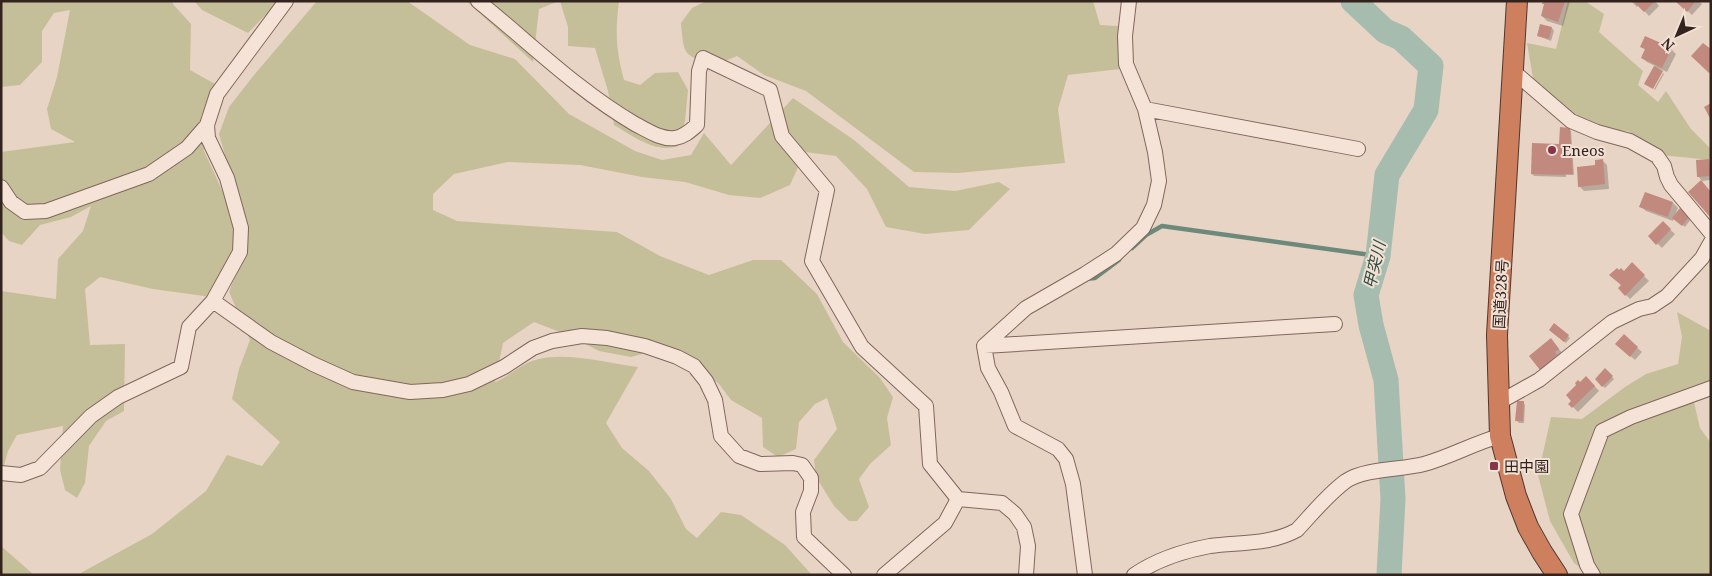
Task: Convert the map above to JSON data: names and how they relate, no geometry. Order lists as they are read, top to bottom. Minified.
{"streets":{"highway":["国道328号"]},"water":["甲突川"],"places":{"other":["Eneos"],"transit":["田中園"]},"north":"bottom left"}
